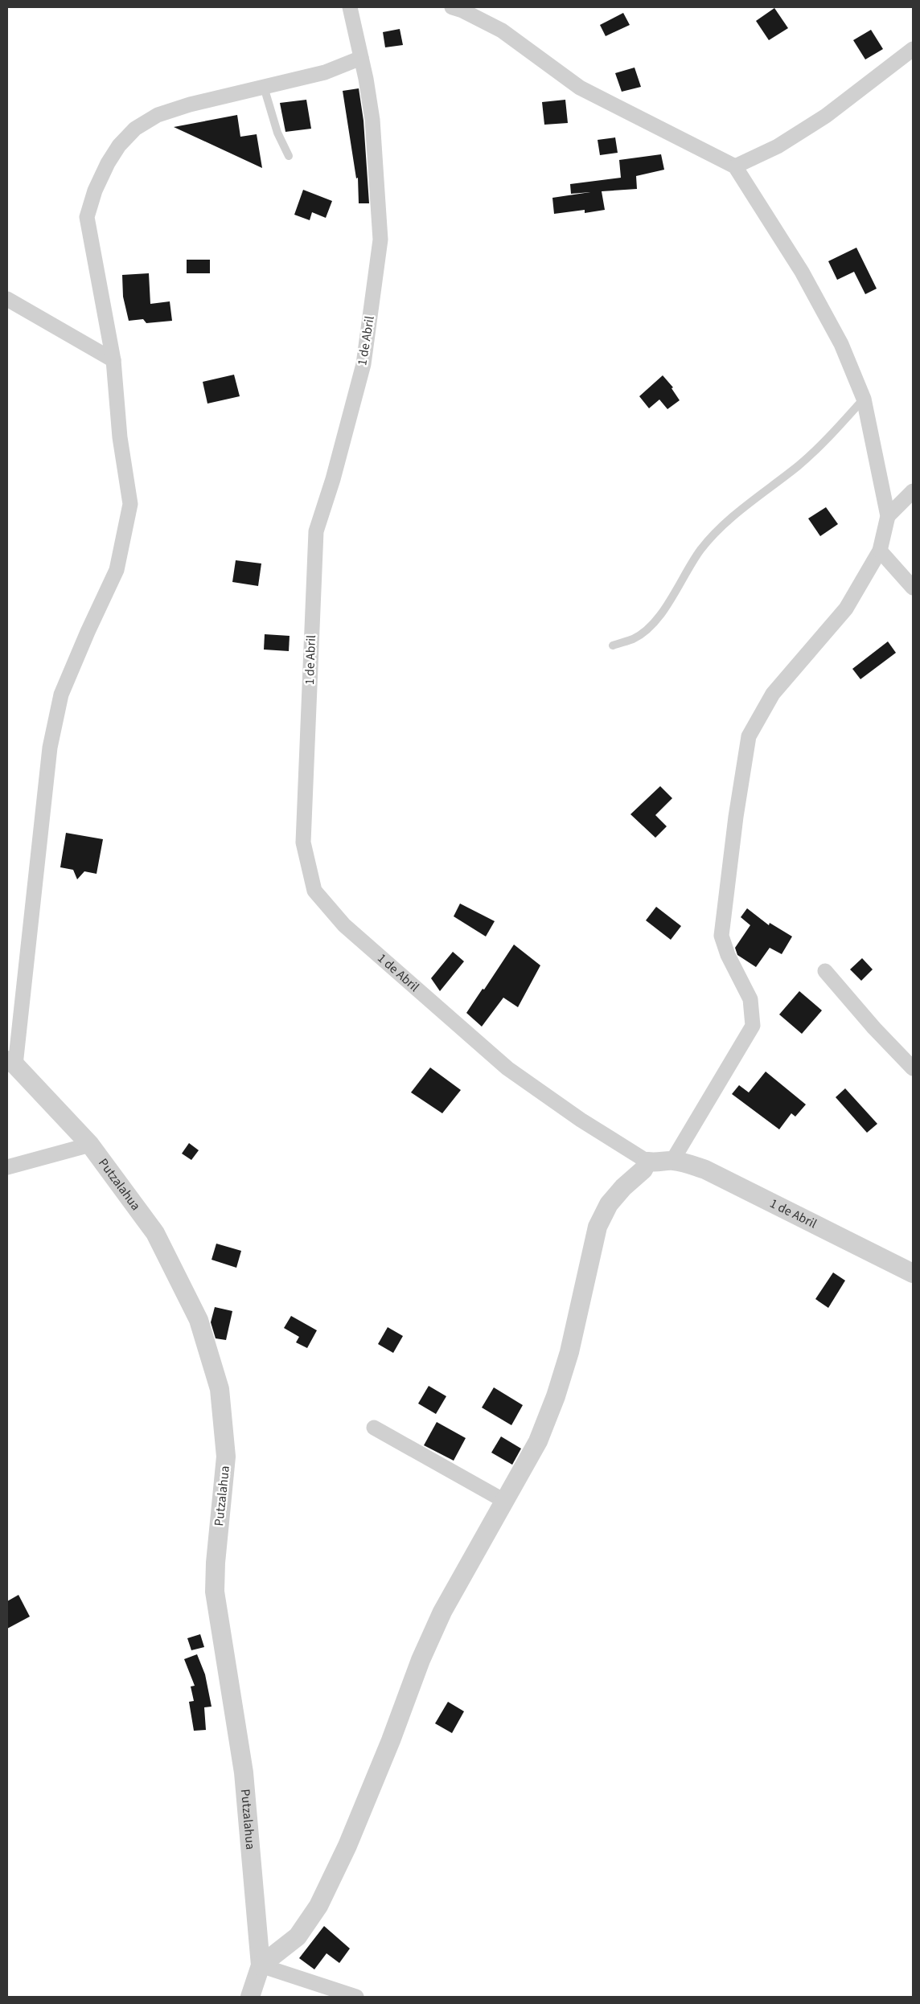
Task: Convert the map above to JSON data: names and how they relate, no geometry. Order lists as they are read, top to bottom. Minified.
{"streets":{"street":["1 de Abril","Putzalahua"]}}
